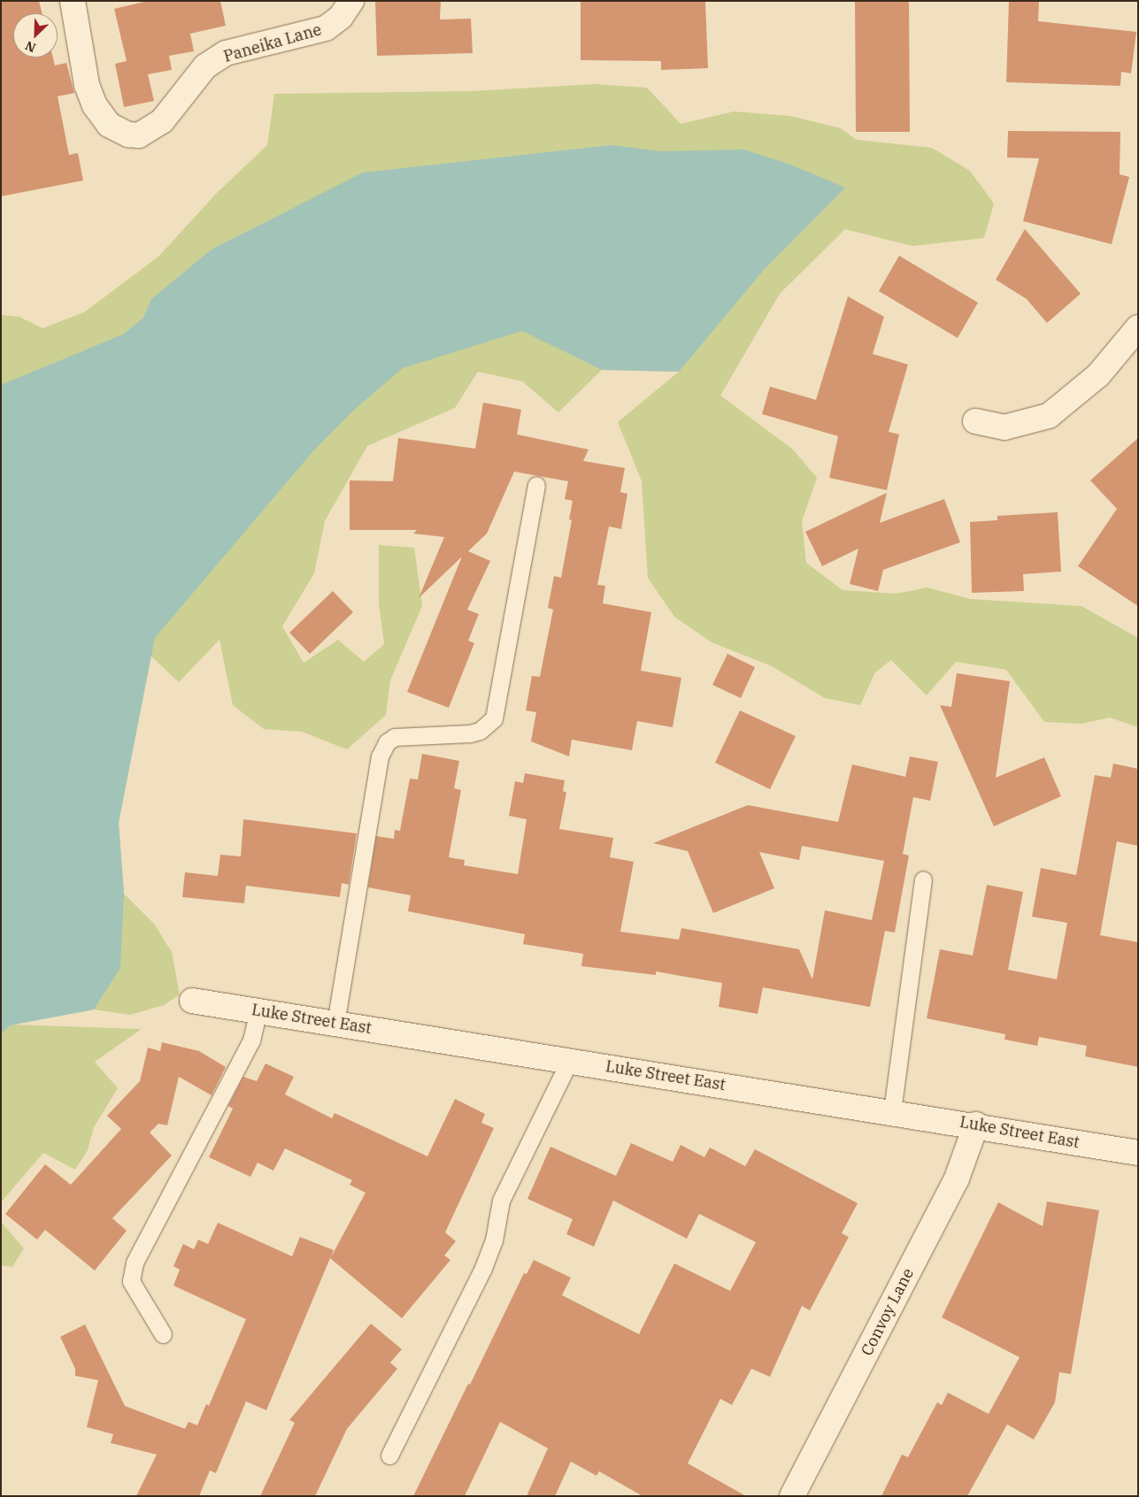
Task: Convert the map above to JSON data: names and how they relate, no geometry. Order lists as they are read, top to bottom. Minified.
{"streets":{"street":["Paneika Lane","Luke Street East","Convoy Lane"]},"crossings":[["Luke Street East","Convoy Lane"]],"north":"bottom left"}
